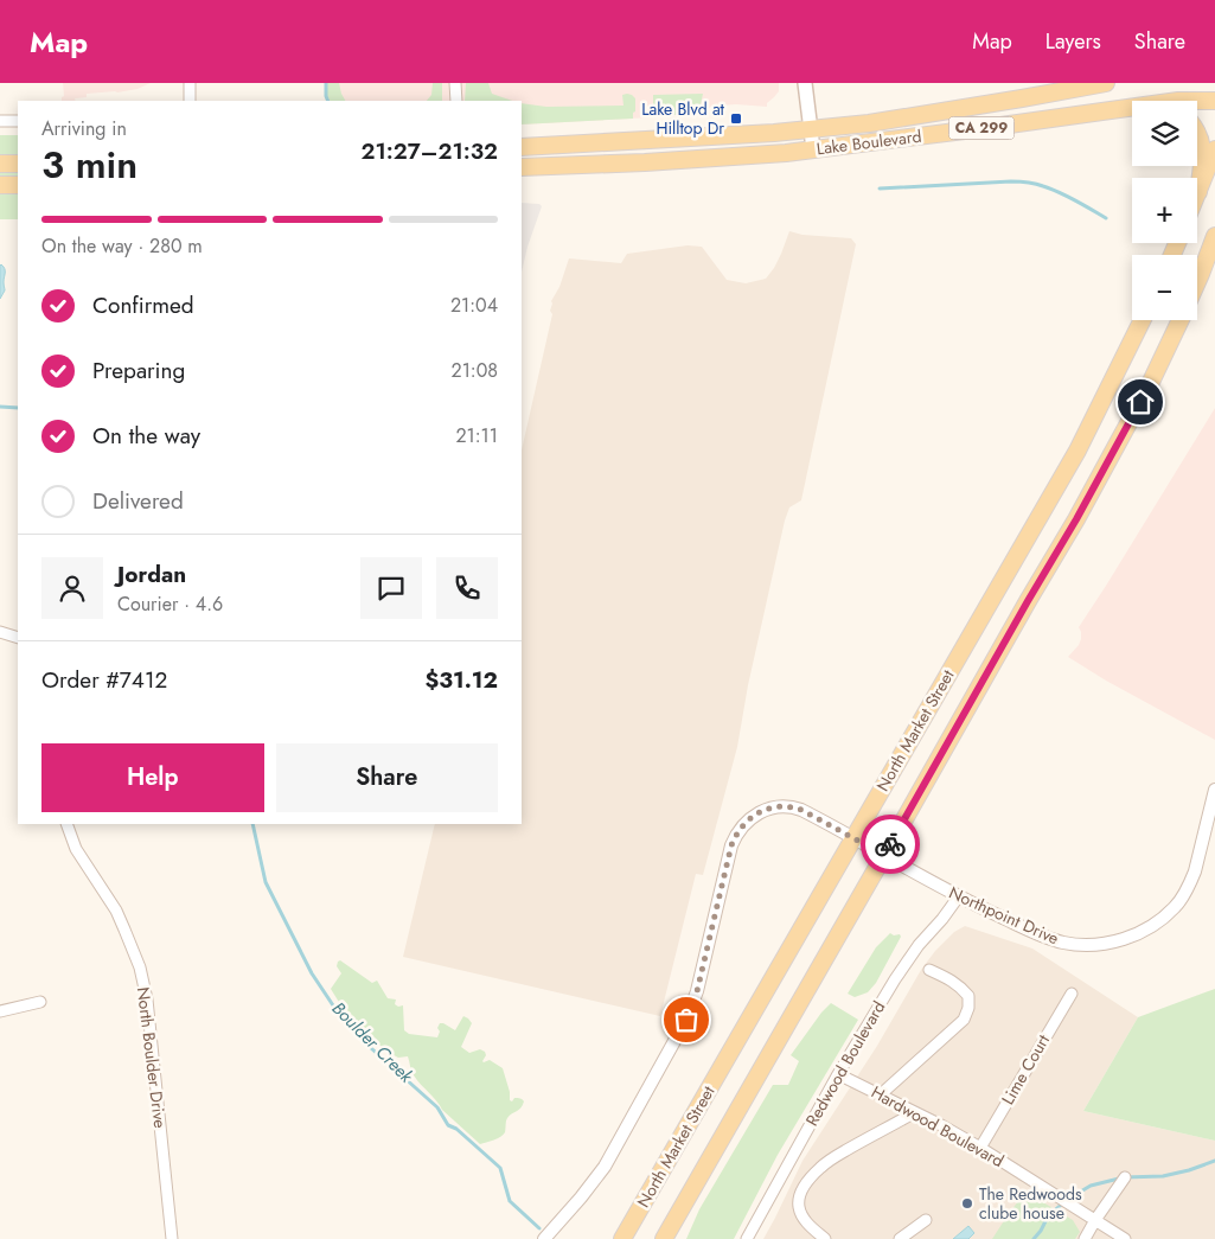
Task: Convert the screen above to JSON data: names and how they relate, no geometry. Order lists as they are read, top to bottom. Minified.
{"streets":{"main road":["CA 299","Lake Boulevard","North Market Street"],"street":["Northpoint Drive","North Boulder Drive","Redwood Boulevard","Lime Court","Hardwood Boulevard"]},"crossings":[["North Market Street","Northpoint Drive"],["Northpoint Drive","Redwood Boulevard"],["Redwood Boulevard","Hardwood Boulevard"],["Lime Court","Hardwood Boulevard"]],"water":["Boulder Creek"],"places":{"transit":["Lake Blvd at Hilltop Dr"],"other":["The Redwoods clube house"]},"page":{"header":"Map","nav":["Map","Layers","Share"],"map_buttons":["+","−"],"heading":["3 min","Arriving in","21:27–21:32"],"panel":["Jordan","Courier · 4.6","Order #7412","$31.12"],"bar":"On the way · 280 m","list":[["Confirmed","21:04"],["Preparing","21:08"],["On the way","21:11"],"Delivered"],"buttons":["Help","Share"]}}
